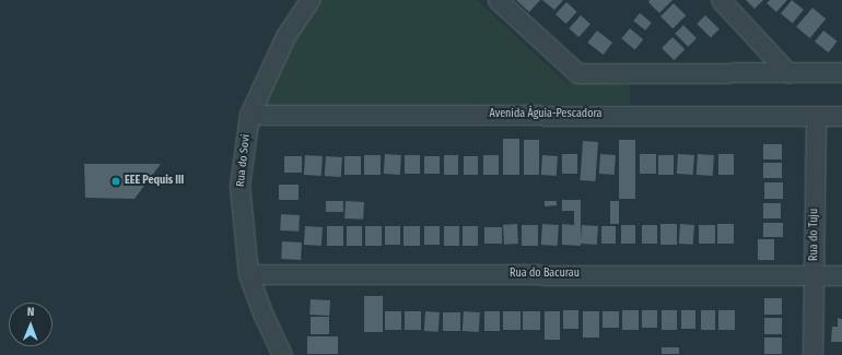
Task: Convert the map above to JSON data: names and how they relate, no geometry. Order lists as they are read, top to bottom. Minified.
{"streets":{"street":["Avenida Águia-Pescadora","Rua do Sovi","Rua do Tuju","Rua do Bacurau"]},"crossings":[["Avenida Águia-Pescadora","Rua do Sovi"],["Avenida Águia-Pescadora","Rua do Tuju"],["Rua do Sovi","Rua do Bacurau"],["Rua do Tuju","Rua do Bacurau"]],"places":["EEE Pequis III"],"north":"top"}
